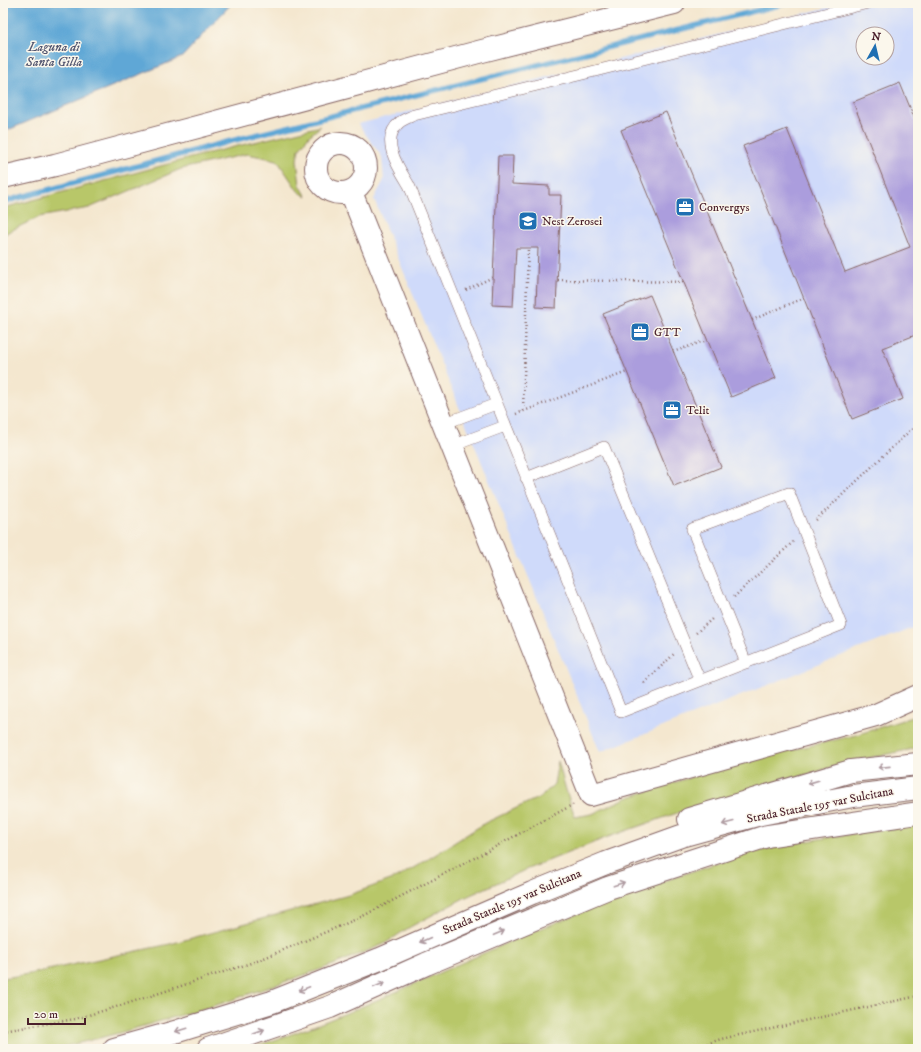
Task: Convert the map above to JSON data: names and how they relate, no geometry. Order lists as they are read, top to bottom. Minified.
{"streets":{"main road":["Strada Statale 195 var Sulcitana"]},"water":["Laguna di Santa Gilla"],"places":{"office":["Convergys","GTT","Telit"],"school or university":["Nest Zerosei"]},"scale_bar":"20 m","north":"top"}
